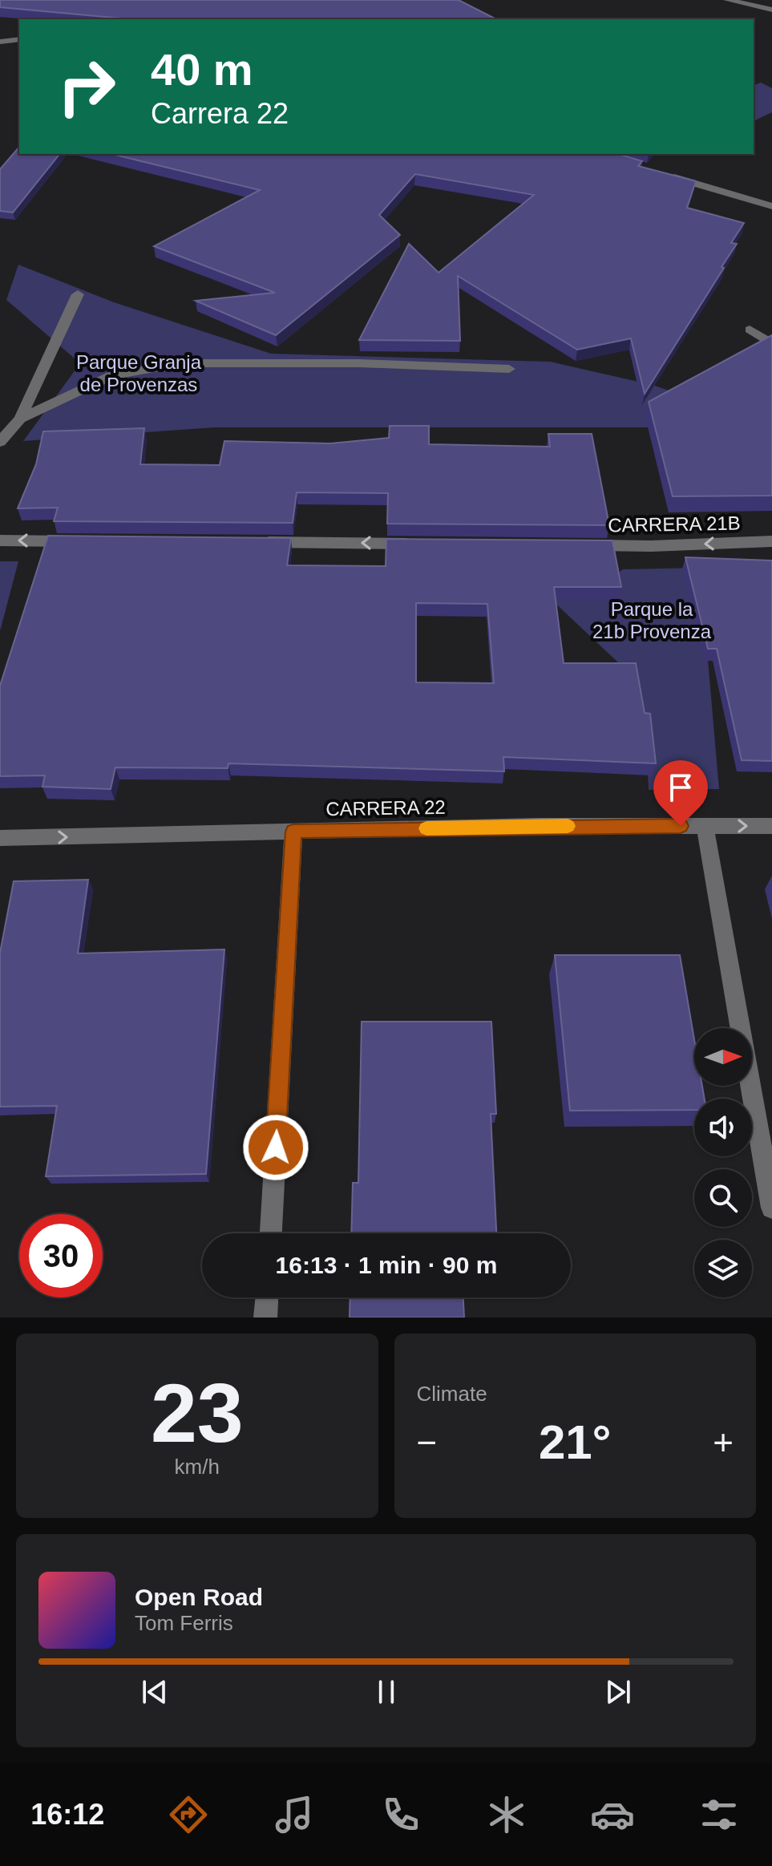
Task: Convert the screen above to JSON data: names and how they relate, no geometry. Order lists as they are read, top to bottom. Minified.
{"streets":{"street":["CARRERA 21B","CARRERA 22"]},"one_way":["CARRERA 21B","CARRERA 22"],"parks":["Parque Granja de Provenzas","Parque la 21b Provenza"],"north":"right","page":{"turn":["40 m","Carrera 22"],"limit":"30","trip":"16:13 · 1 min · 90 m","tile":[["23","km/h"],"Climate"],"heat":["−","21°","+"],"song":["Open Road","Tom Ferris"],"tabs":"16:12"}}
